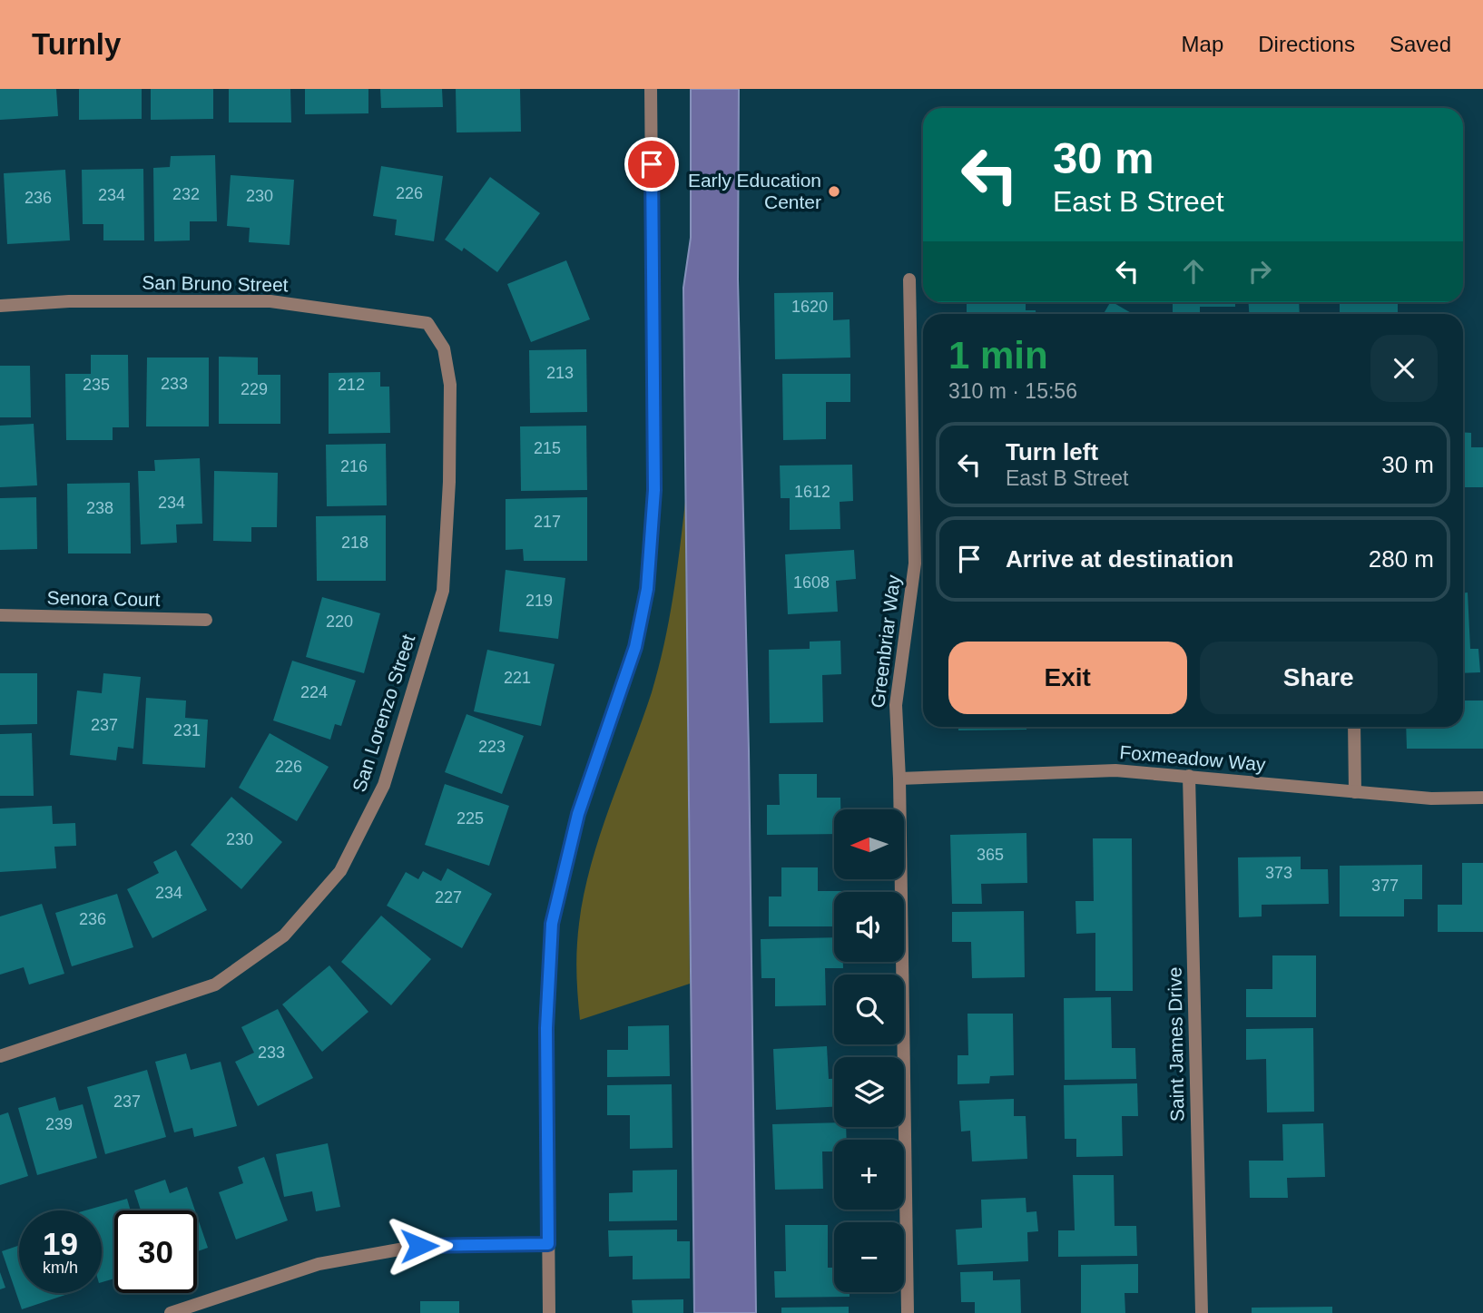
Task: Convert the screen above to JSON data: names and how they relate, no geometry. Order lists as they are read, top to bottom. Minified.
{"streets":{"street":["San Bruno Street","Senora Court","Greenbriar Way","San Lorenzo Street","Foxmeadow Way","Saint James Drive"]},"crossings":[["San Bruno Street","San Lorenzo Street"],["Greenbriar Way","Foxmeadow Way"],["Foxmeadow Way","Saint James Drive"]],"places":["Early Education Center"],"house_numbers":["226","232","234","230","236","1620","213","233","235","212","229","215","216","1612","234","238","217","218","1608","219","220","221","224","237","231","223","226","225","230","365","373","377","234","227","236","233","237","239"],"north":"left","page":{"header":"Turnly","nav":["Map","Directions","Saved"],"turn":["30 m","East B Street"],"heading":["1 min","310 m · 15:56"],"list":[{"name":"Turn left","note":"East B Street","value":"30 m"},{"name":"Arrive at destination","value":"280 m"}],"buttons":["Exit","Share"],"map_buttons":["+","−"],"speed":"19 km/h","limit":"30"}}
